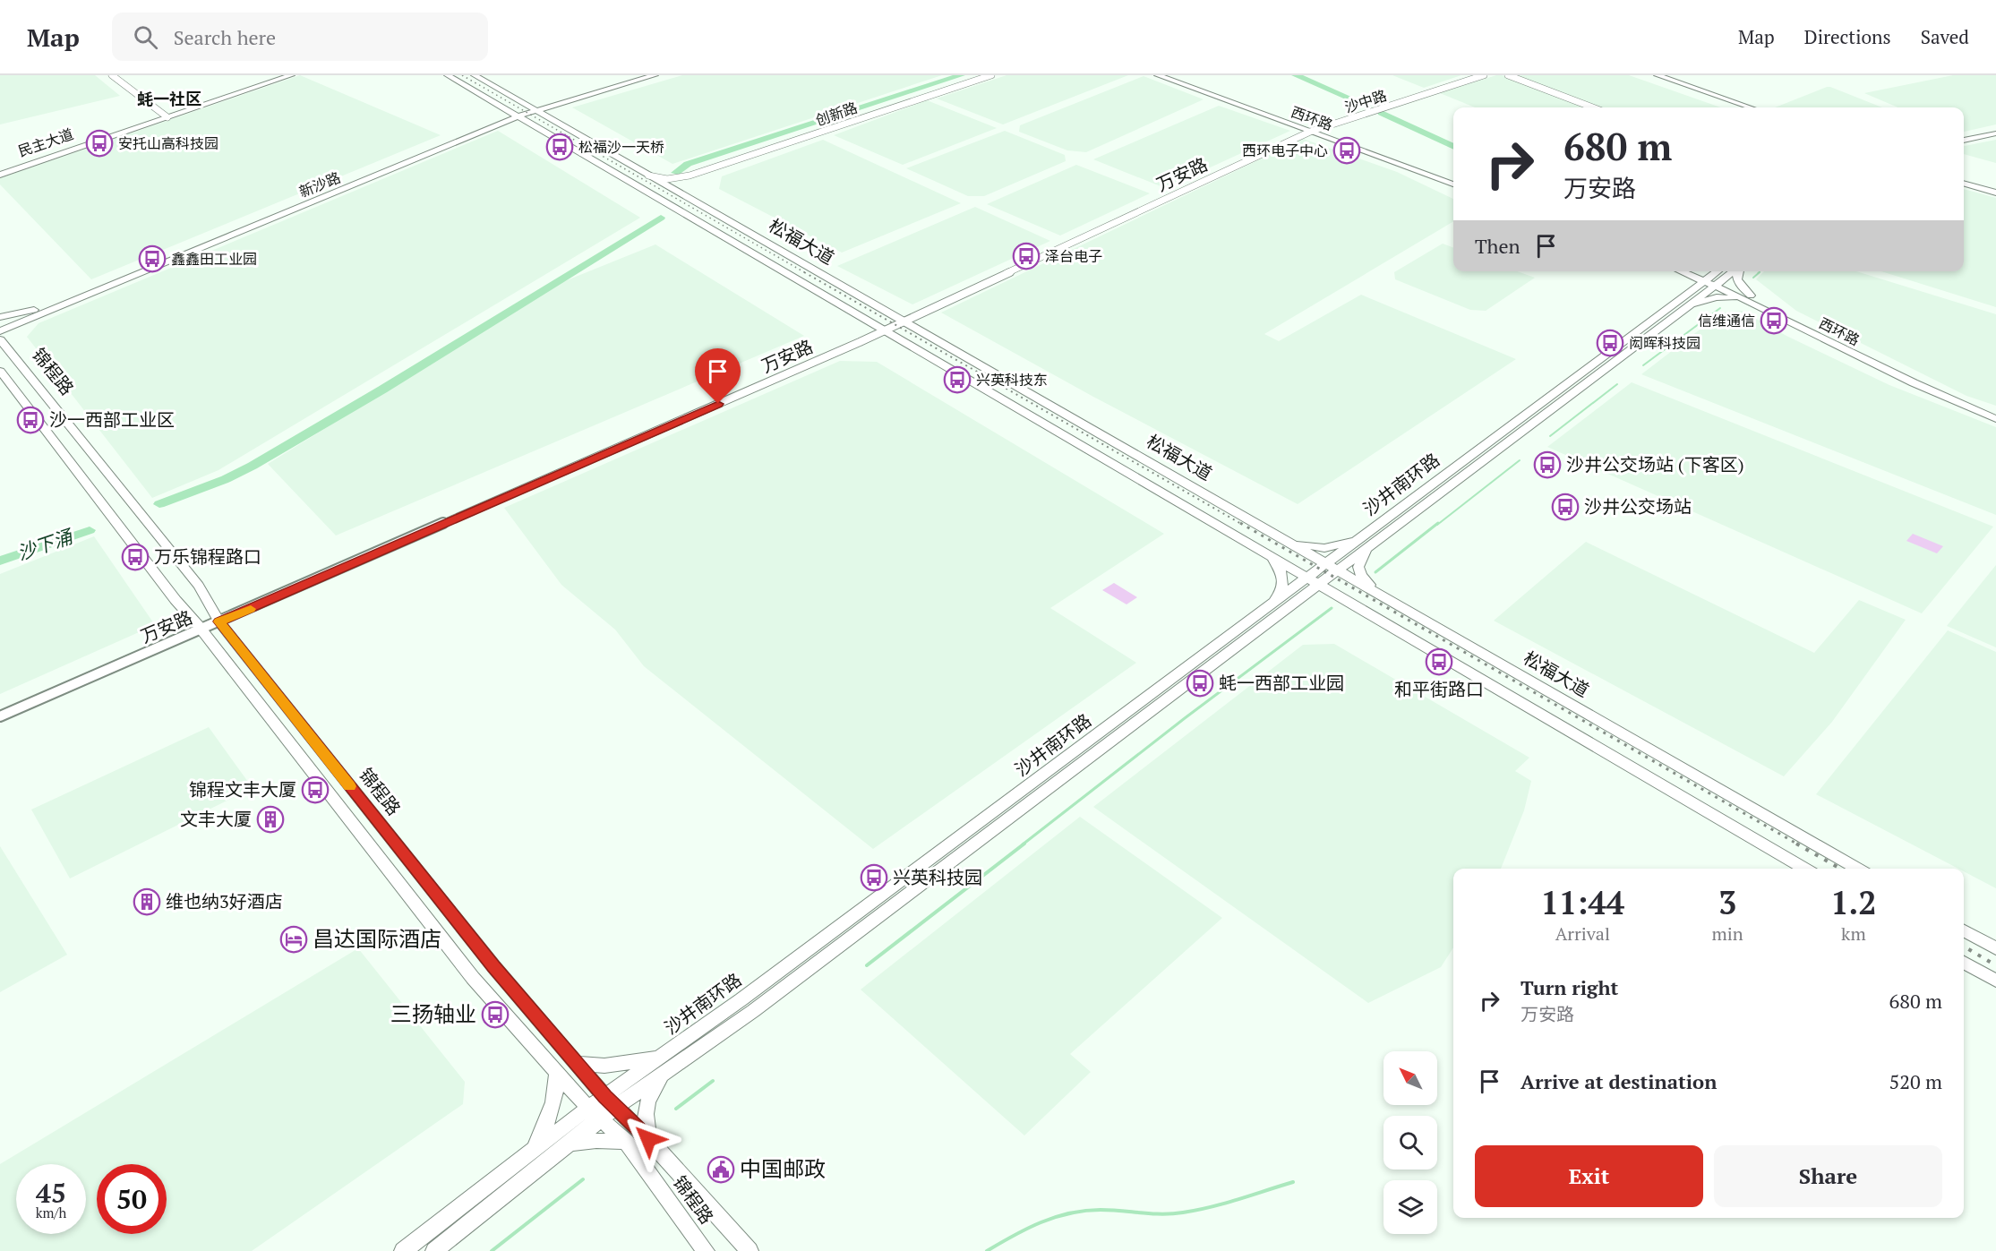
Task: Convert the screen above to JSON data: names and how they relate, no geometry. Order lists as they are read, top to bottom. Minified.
{"streets":{"main road":["西环路","民主大道","新沙路","松福大道","锦程路","沙井南环路"],"street":["沙中路","创新路","万安路"]},"crossings":[["沙中路","西环路"],["沙中路","万安路"],["创新路","松福大道"],["西环路","万安路"],["西环路","沙井南环路"],["万安路","松福大道"],["万安路","锦程路"],["新沙路","松福大道"],["新沙路","锦程路"],["松福大道","沙井南环路"],["锦程路","沙井南环路"]],"districts":["蚝一社区"],"water":["沙下涌"],"places":{"bus stop":["安托山高科技园","松福沙一天桥","西环电子中心","泽台电子","鑫鑫田工业园","信维通信","闳晖科技园","兴英科技东","沙一西部工业区","沙井公交场站 (下客区)","沙井公交场站","万乐锦程路口","和平街路口","蚝一西部工业园","锦程文丰大厦","兴英科技园","三扬轴业"],"building":["文丰大厦","维也纳3好酒店"],"hotel":["昌达国际酒店"],"public building":["中国邮政"]},"north":"top left","page":{"header":"Map","search":"Search here","nav":["Map","Directions","Saved"],"turn":["680 m","万安路"],"then":"Then","eta":["11:44","Arrival","3","min","1.2","km"],"list":[{"name":"Turn right","note":"万安路","value":"680 m"},{"name":"Arrive at destination","value":"520 m"}],"buttons":["Exit","Share"],"speed":"45 km/h","limit":"50"}}
